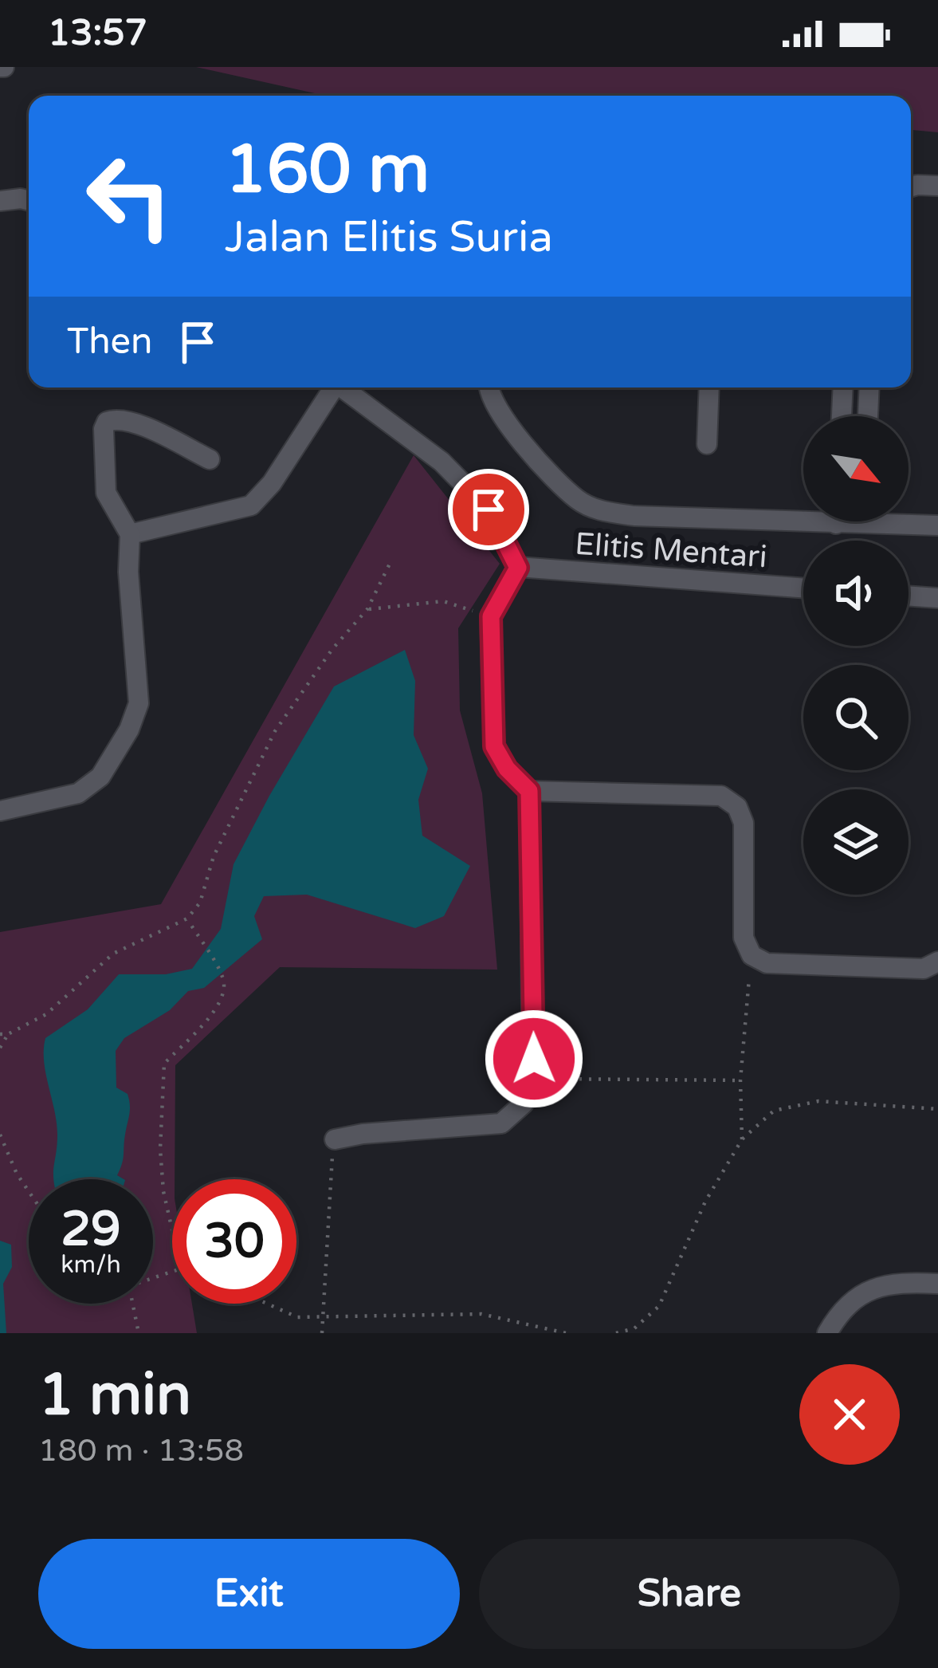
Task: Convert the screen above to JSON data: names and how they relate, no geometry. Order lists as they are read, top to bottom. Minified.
{"streets":{"street":["Elitis Mentari"]},"north":"bottom right","page":{"status":"13:57","turn":["160 m","Jalan Elitis Suria"],"then":"Then","speed":"29 km/h","limit":"30","heading":["1 min","180 m · 13:58"],"buttons":["Exit","Share"]}}
